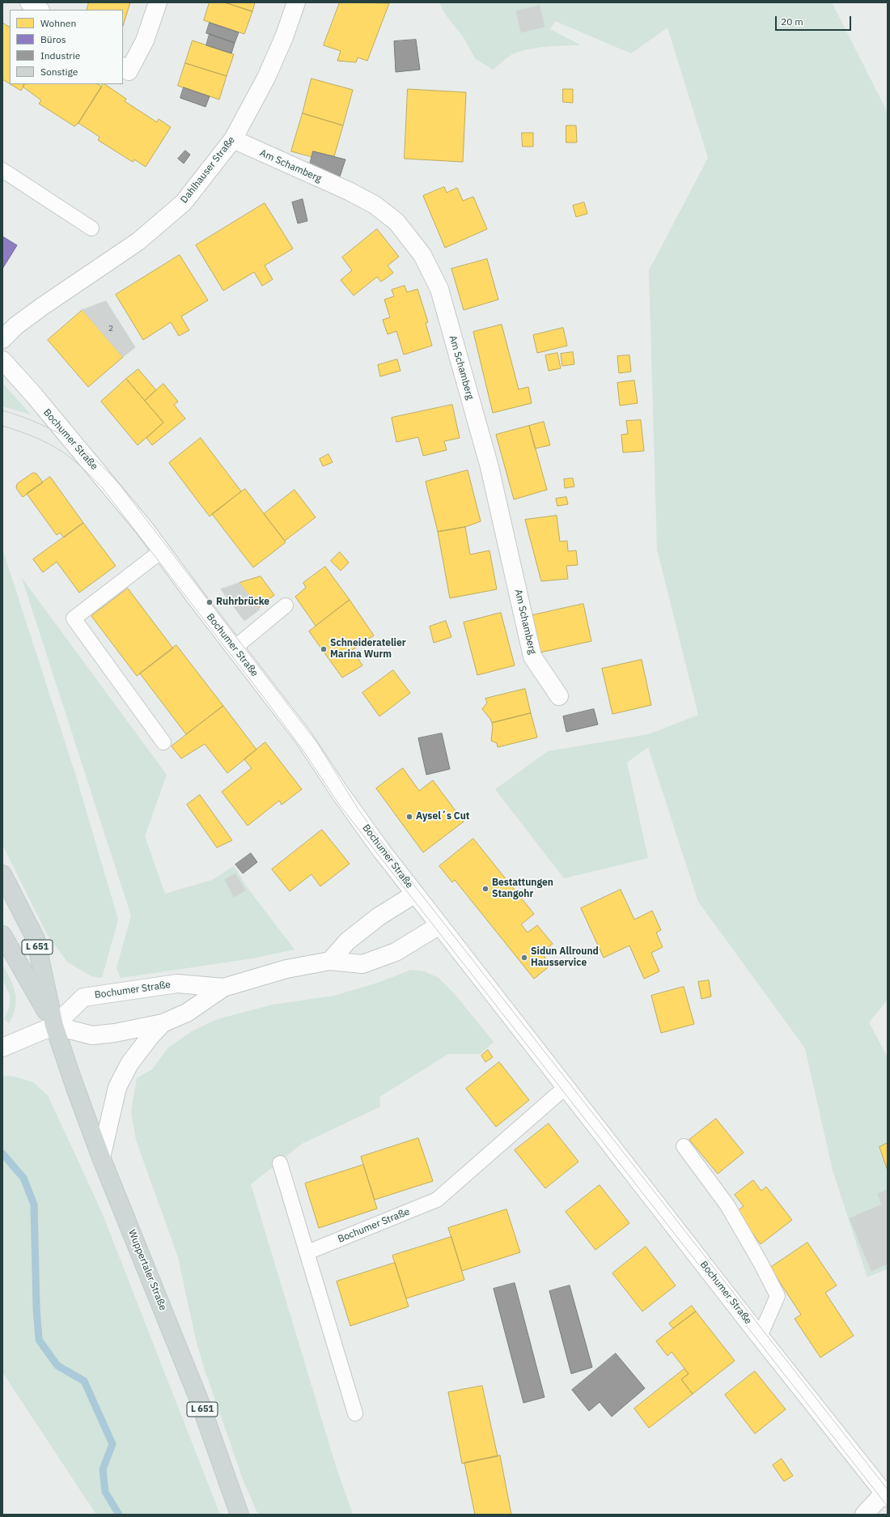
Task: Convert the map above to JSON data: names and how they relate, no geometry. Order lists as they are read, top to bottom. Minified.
{"streets":{"main road":["L 651","Wuppertaler Straße"],"street":["Am Schamberg","Dahlhauser Straße","Bochumer Straße"]},"crossings":[["Am Schamberg","Dahlhauser Straße"],["Bochumer Straße","L 651"],["Bochumer Straße","Wuppertaler Straße"],["L 651","Wuppertaler Straße"]],"places":["Ruhrbrücke","Schneideratelier Marina Wurm","Aysel´s Cut","Bestattungen Stangohr","Sidun Allround Hausservice"],"house_numbers":["2"],"legend":["Wohnen","Büros","Industrie","Sonstige"],"scale_bar":"20 m"}
